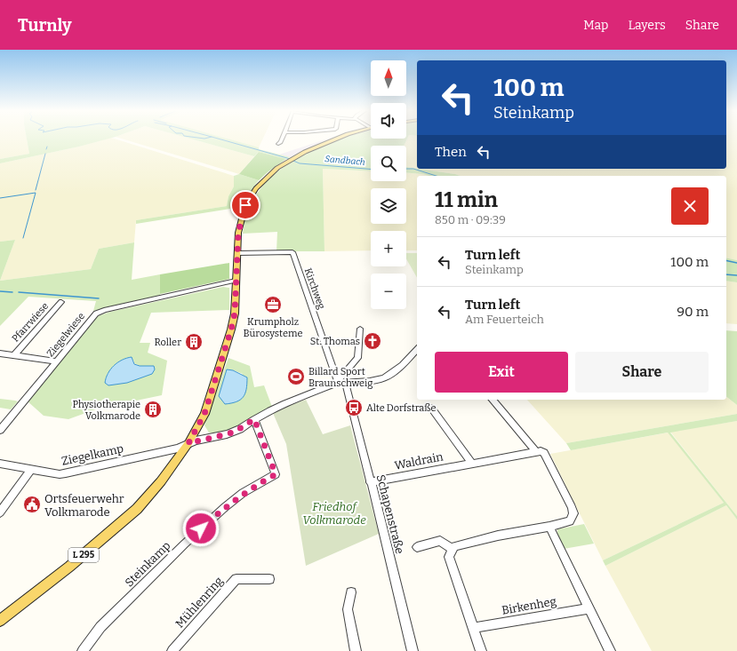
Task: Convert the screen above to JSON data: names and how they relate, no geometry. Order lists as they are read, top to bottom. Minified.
{"streets":{"main road":["L 295"],"street":["Kirchweg","Pfarrwiese","Ziegelwiese","Ziegelkamp","Waldrain","Schapenstraße","Steinkamp","Mühlenring","Birkenheg"]},"crossings":[["Kirchweg","Ziegelkamp"],["Kirchweg","Schapenstraße"],["Kirchweg","L 295"],["Ziegelwiese","L 295"],["Ziegelkamp","Schapenstraße"],["Ziegelkamp","L 295"],["Ziegelkamp","Steinkamp"],["Waldrain","Schapenstraße"]],"water":["Sandbach"],"parks":["Friedhof Volkmarode"],"places":{"office":["Krumpholz Bürosysteme"],"church":["St. Thomas"],"building":["Roller","Physiotherapie Volkmarode"],"sports":["Billard Sport Braunschweig"],"bus stop":["Alte Dorfstraße"],"public building":["Ortsfeuerwehr Volkmarode"]},"north":"top","page":{"header":"Turnly","nav":["Map","Layers","Share"],"map_buttons":["+","−"],"turn":["100 m","Steinkamp"],"then":"Then","heading":["11 min","850 m · 09:39"],"list":[{"name":"Turn left","note":"Steinkamp","value":"100 m"},{"name":"Turn left","note":"Am Feuerteich","value":"90 m"}],"buttons":["Exit","Share"]}}
